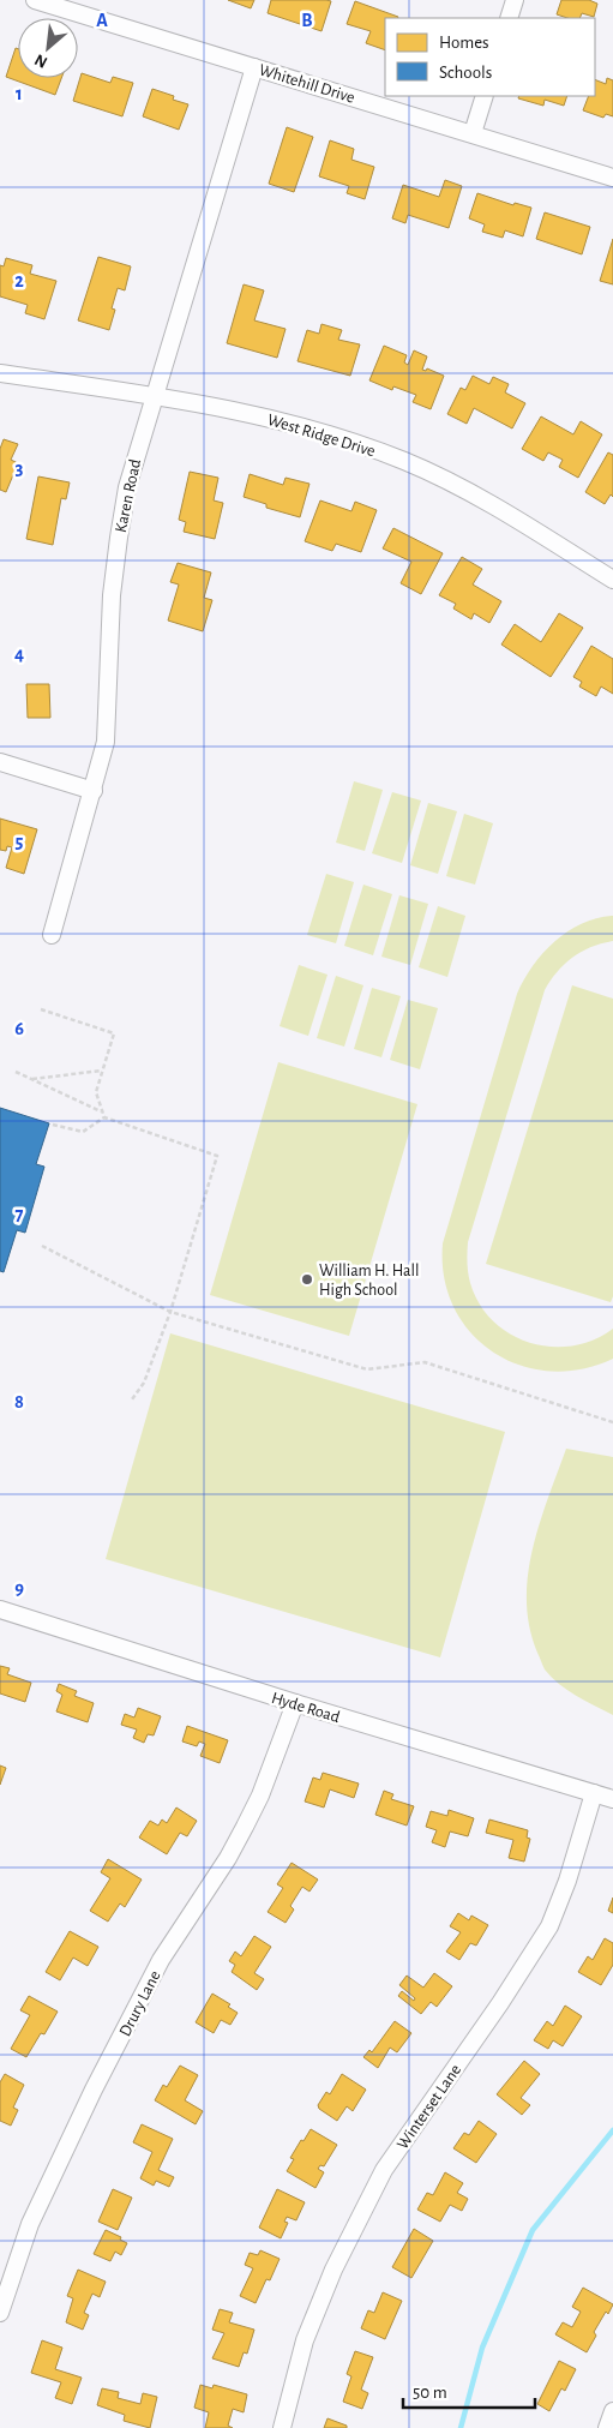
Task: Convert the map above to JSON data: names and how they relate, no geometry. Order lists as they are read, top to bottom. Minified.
{"streets":{"street":["Whitehill Drive","West Ridge Drive","Karen Road","Hyde Road","Drury Lane","Winterset Lane"]},"crossings":[["Whitehill Drive","Karen Road"],["West Ridge Drive","Karen Road"],["Hyde Road","Drury Lane"],["Hyde Road","Winterset Lane"]],"places":["William H. Hall High School"],"legend":["Homes","Schools"],"scale_bar":"50 m","north":"bottom left","grid":{"columns":["A","B"],"rows":["1","2","3","4","5","6","7","8","9"]}}
